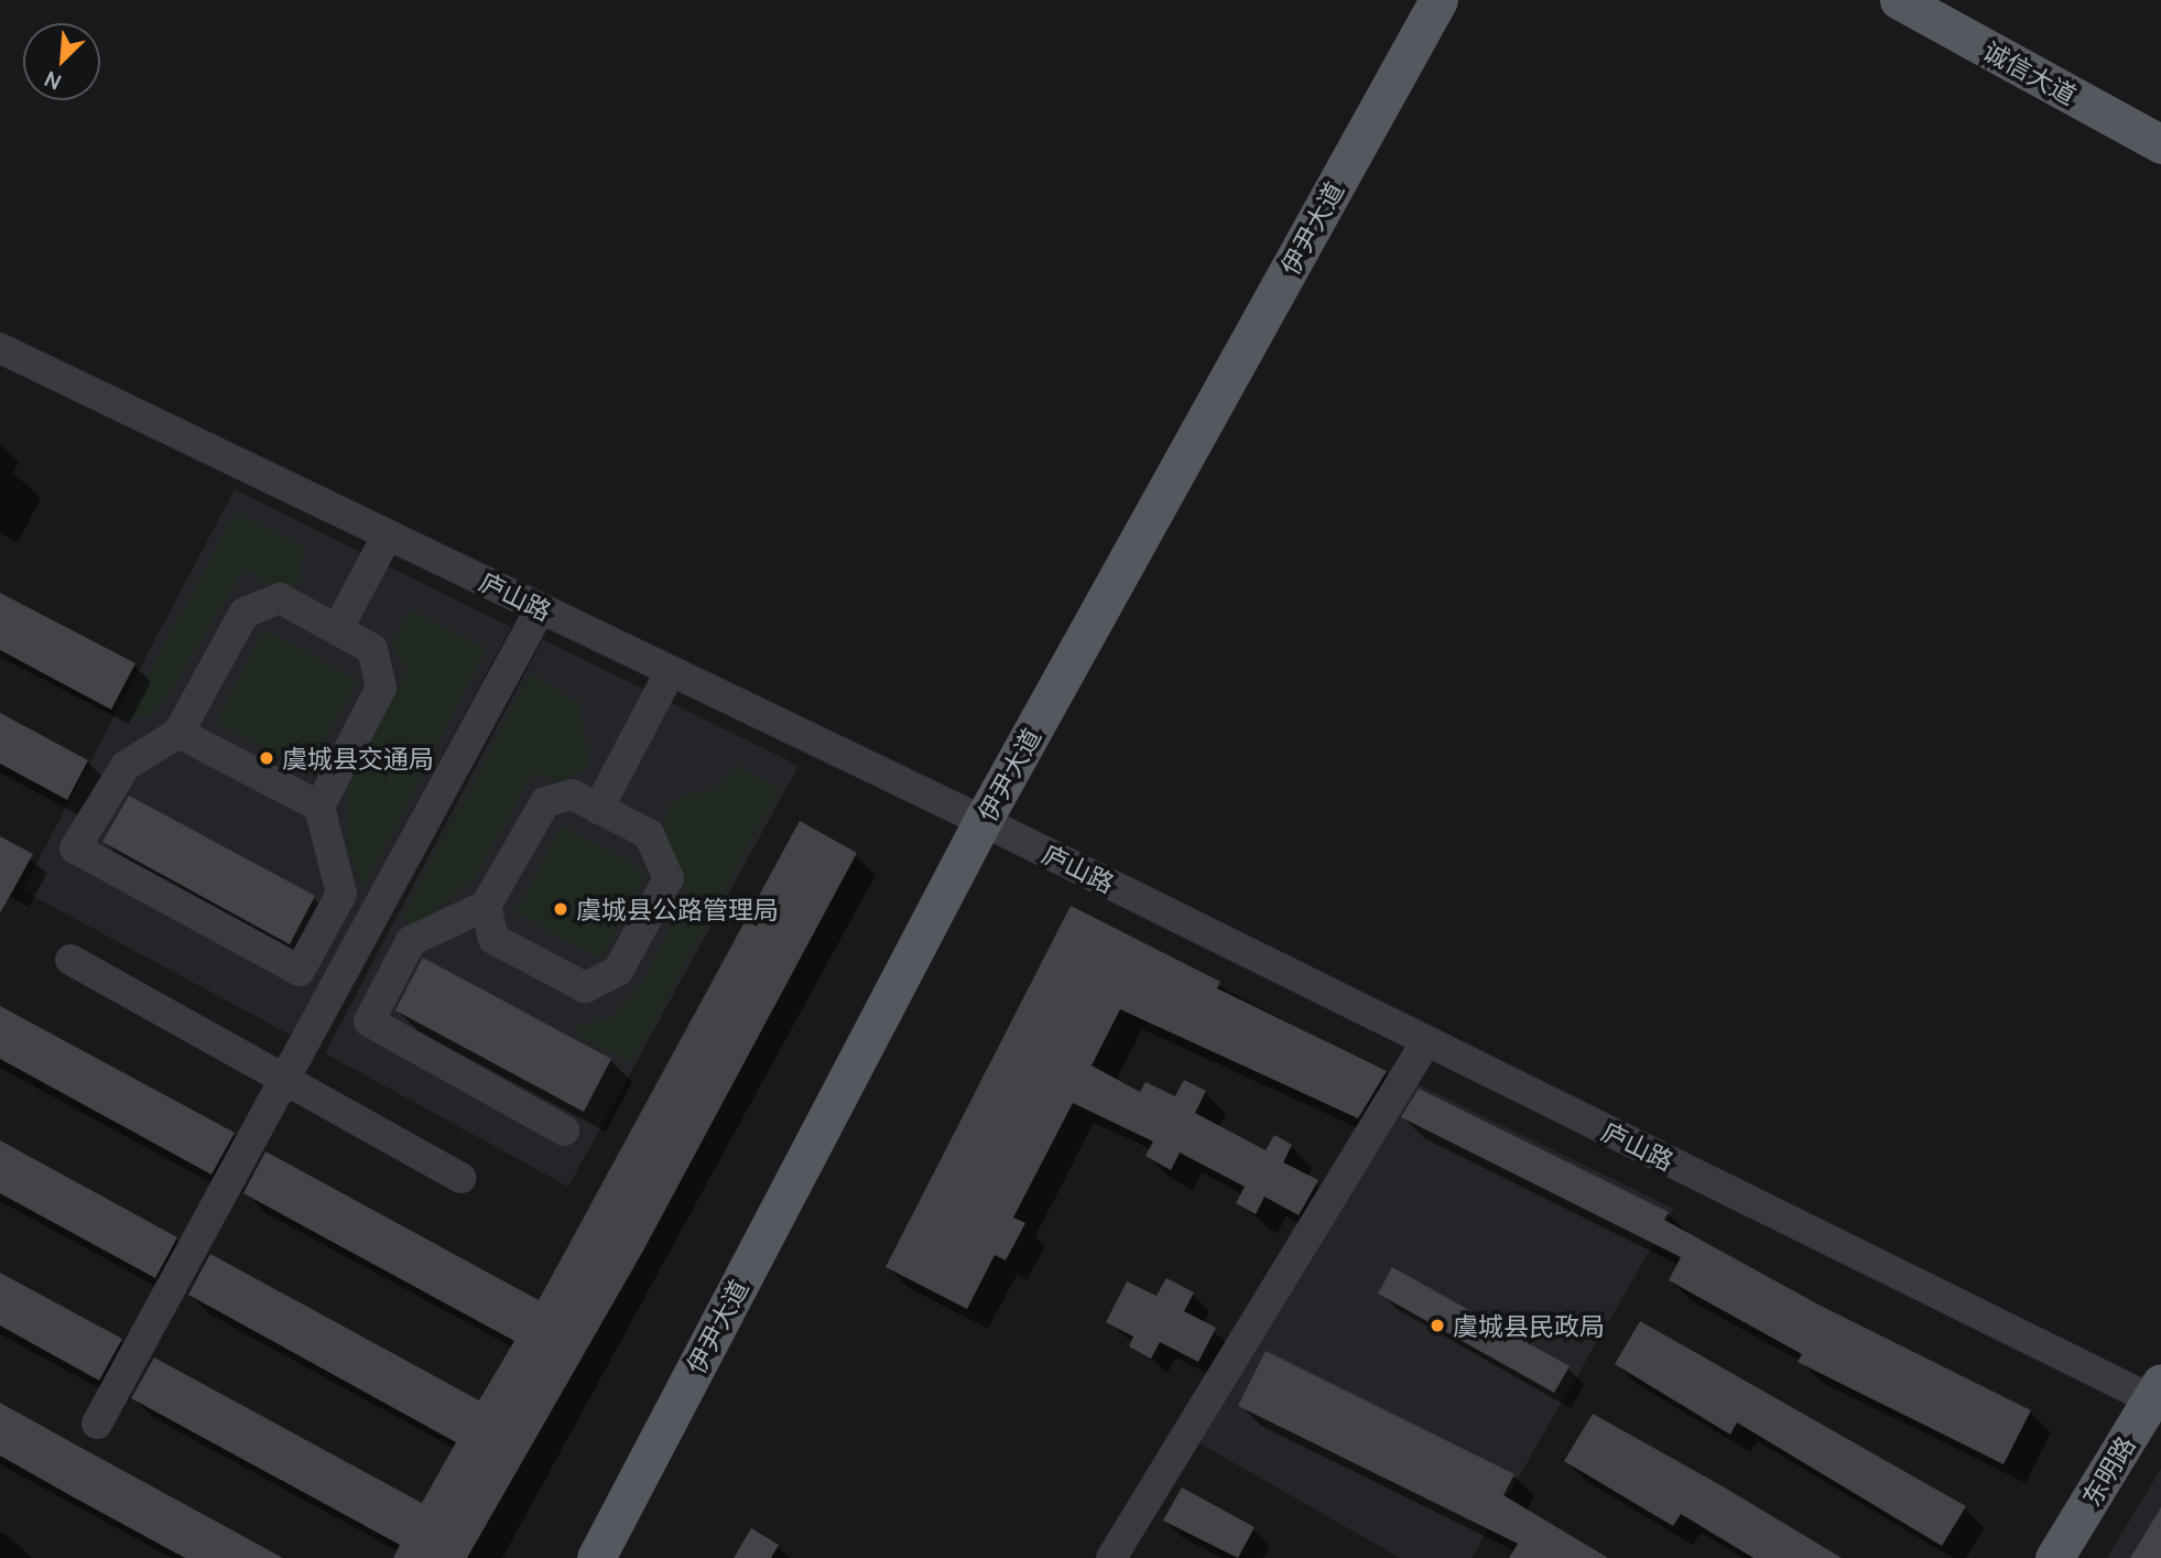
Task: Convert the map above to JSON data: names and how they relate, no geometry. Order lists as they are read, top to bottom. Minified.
{"streets":{"main road":["诚信大道","伊尹大道","东明路"],"street":["庐山路"]},"crossings":[["伊尹大道","庐山路"],["庐山路","东明路"]],"places":["虞城县交通局","虞城县公路管理局","虞城县民政局"],"north":"bottom left"}
